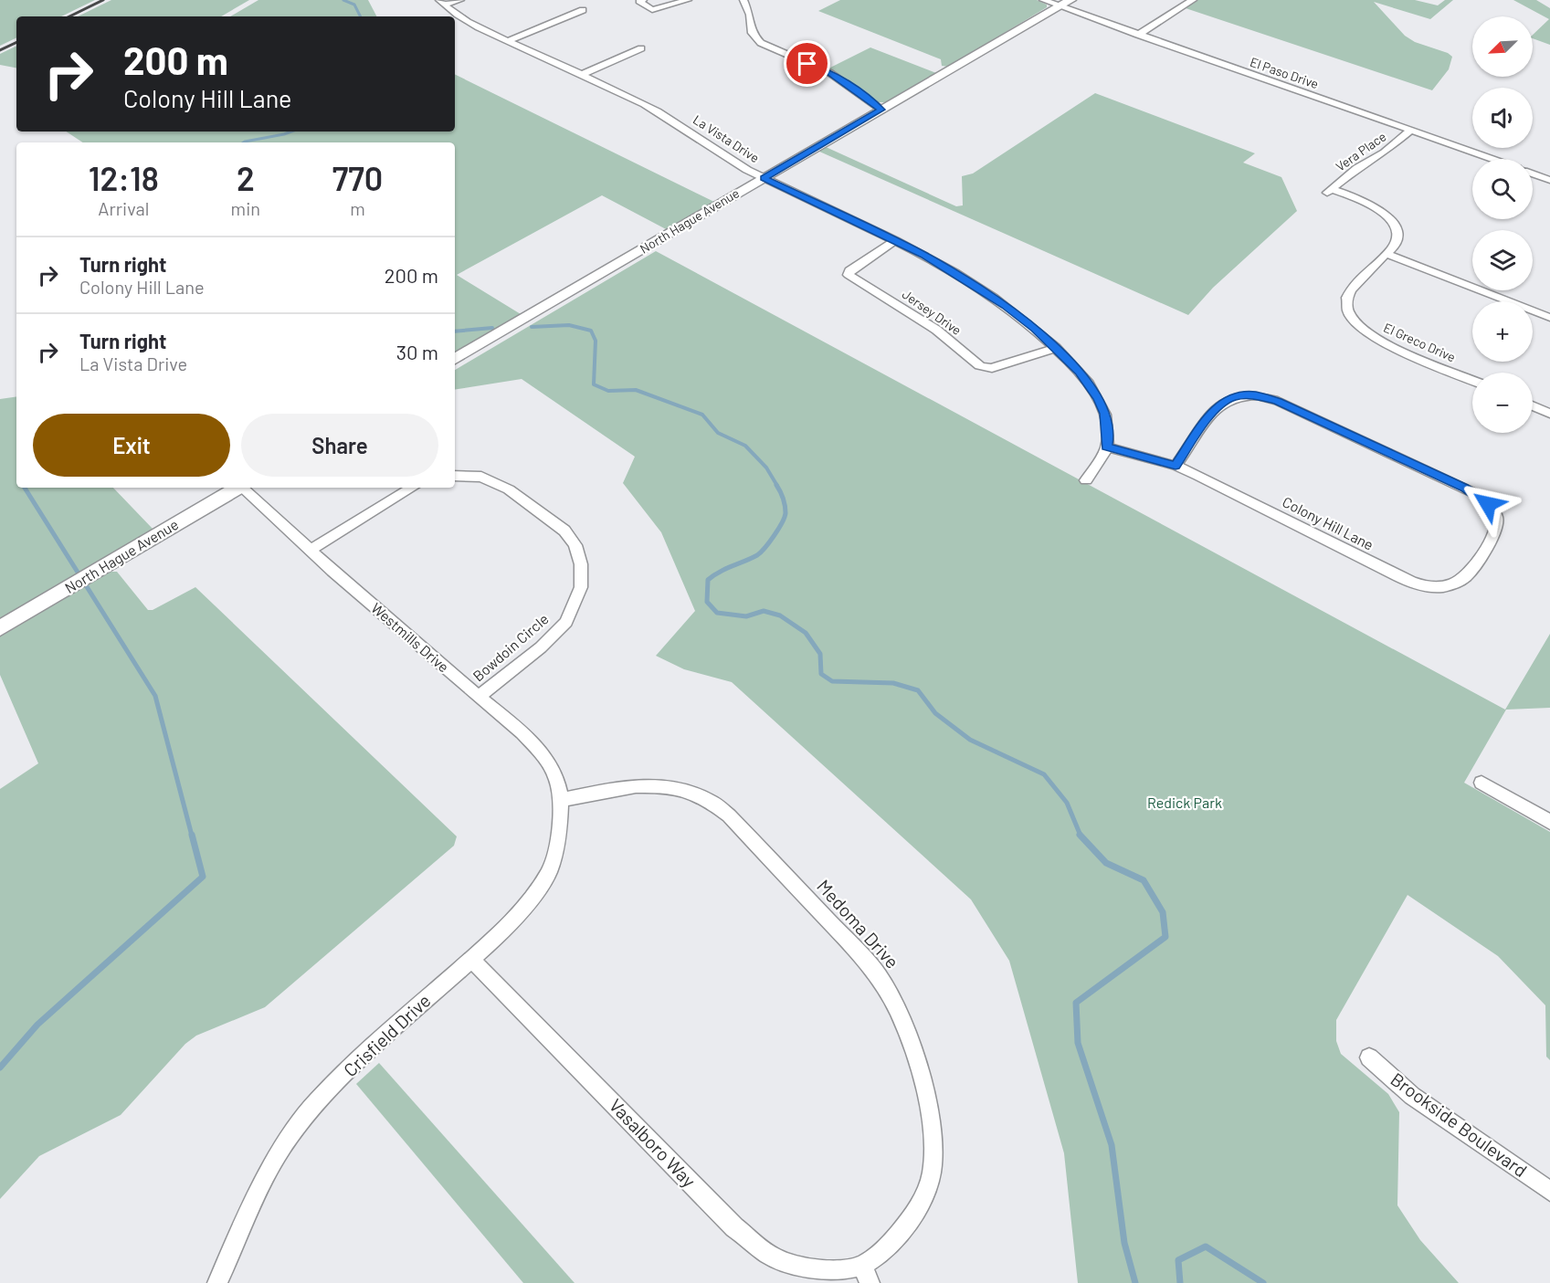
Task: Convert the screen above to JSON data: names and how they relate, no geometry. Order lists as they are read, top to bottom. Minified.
{"streets":{"main road":["North Hague Avenue"],"street":["El Paso Drive","La Vista Drive","Vera Place","Jersey Drive","El Greco Drive","Colony Hill Lane","Westmills Drive","Bowdoin Circle","Medoma Drive","Crisfield Drive","Brookside Boulevard","Vasalboro Way"]},"crossings":[["El Paso Drive","Vera Place"],["El Paso Drive","North Hague Avenue"],["La Vista Drive","North Hague Avenue"],["La Vista Drive","Jersey Drive"],["La Vista Drive","Colony Hill Lane"],["Vera Place","El Greco Drive"],["Westmills Drive","Bowdoin Circle"],["Westmills Drive","Medoma Drive"],["Westmills Drive","Crisfield Drive"],["Medoma Drive","Crisfield Drive"],["Medoma Drive","Vasalboro Way"],["Crisfield Drive","Vasalboro Way"]],"parks":["Redick Park"],"north":"bottom left","page":{"map_buttons":["+","−"],"turn":["200 m","Colony Hill Lane"],"eta":["12:18","Arrival","2","min","770","m"],"list":[{"name":"Turn right","note":"Colony Hill Lane","value":"200 m"},{"name":"Turn right","note":"La Vista Drive","value":"30 m"}],"buttons":["Exit","Share"]}}
